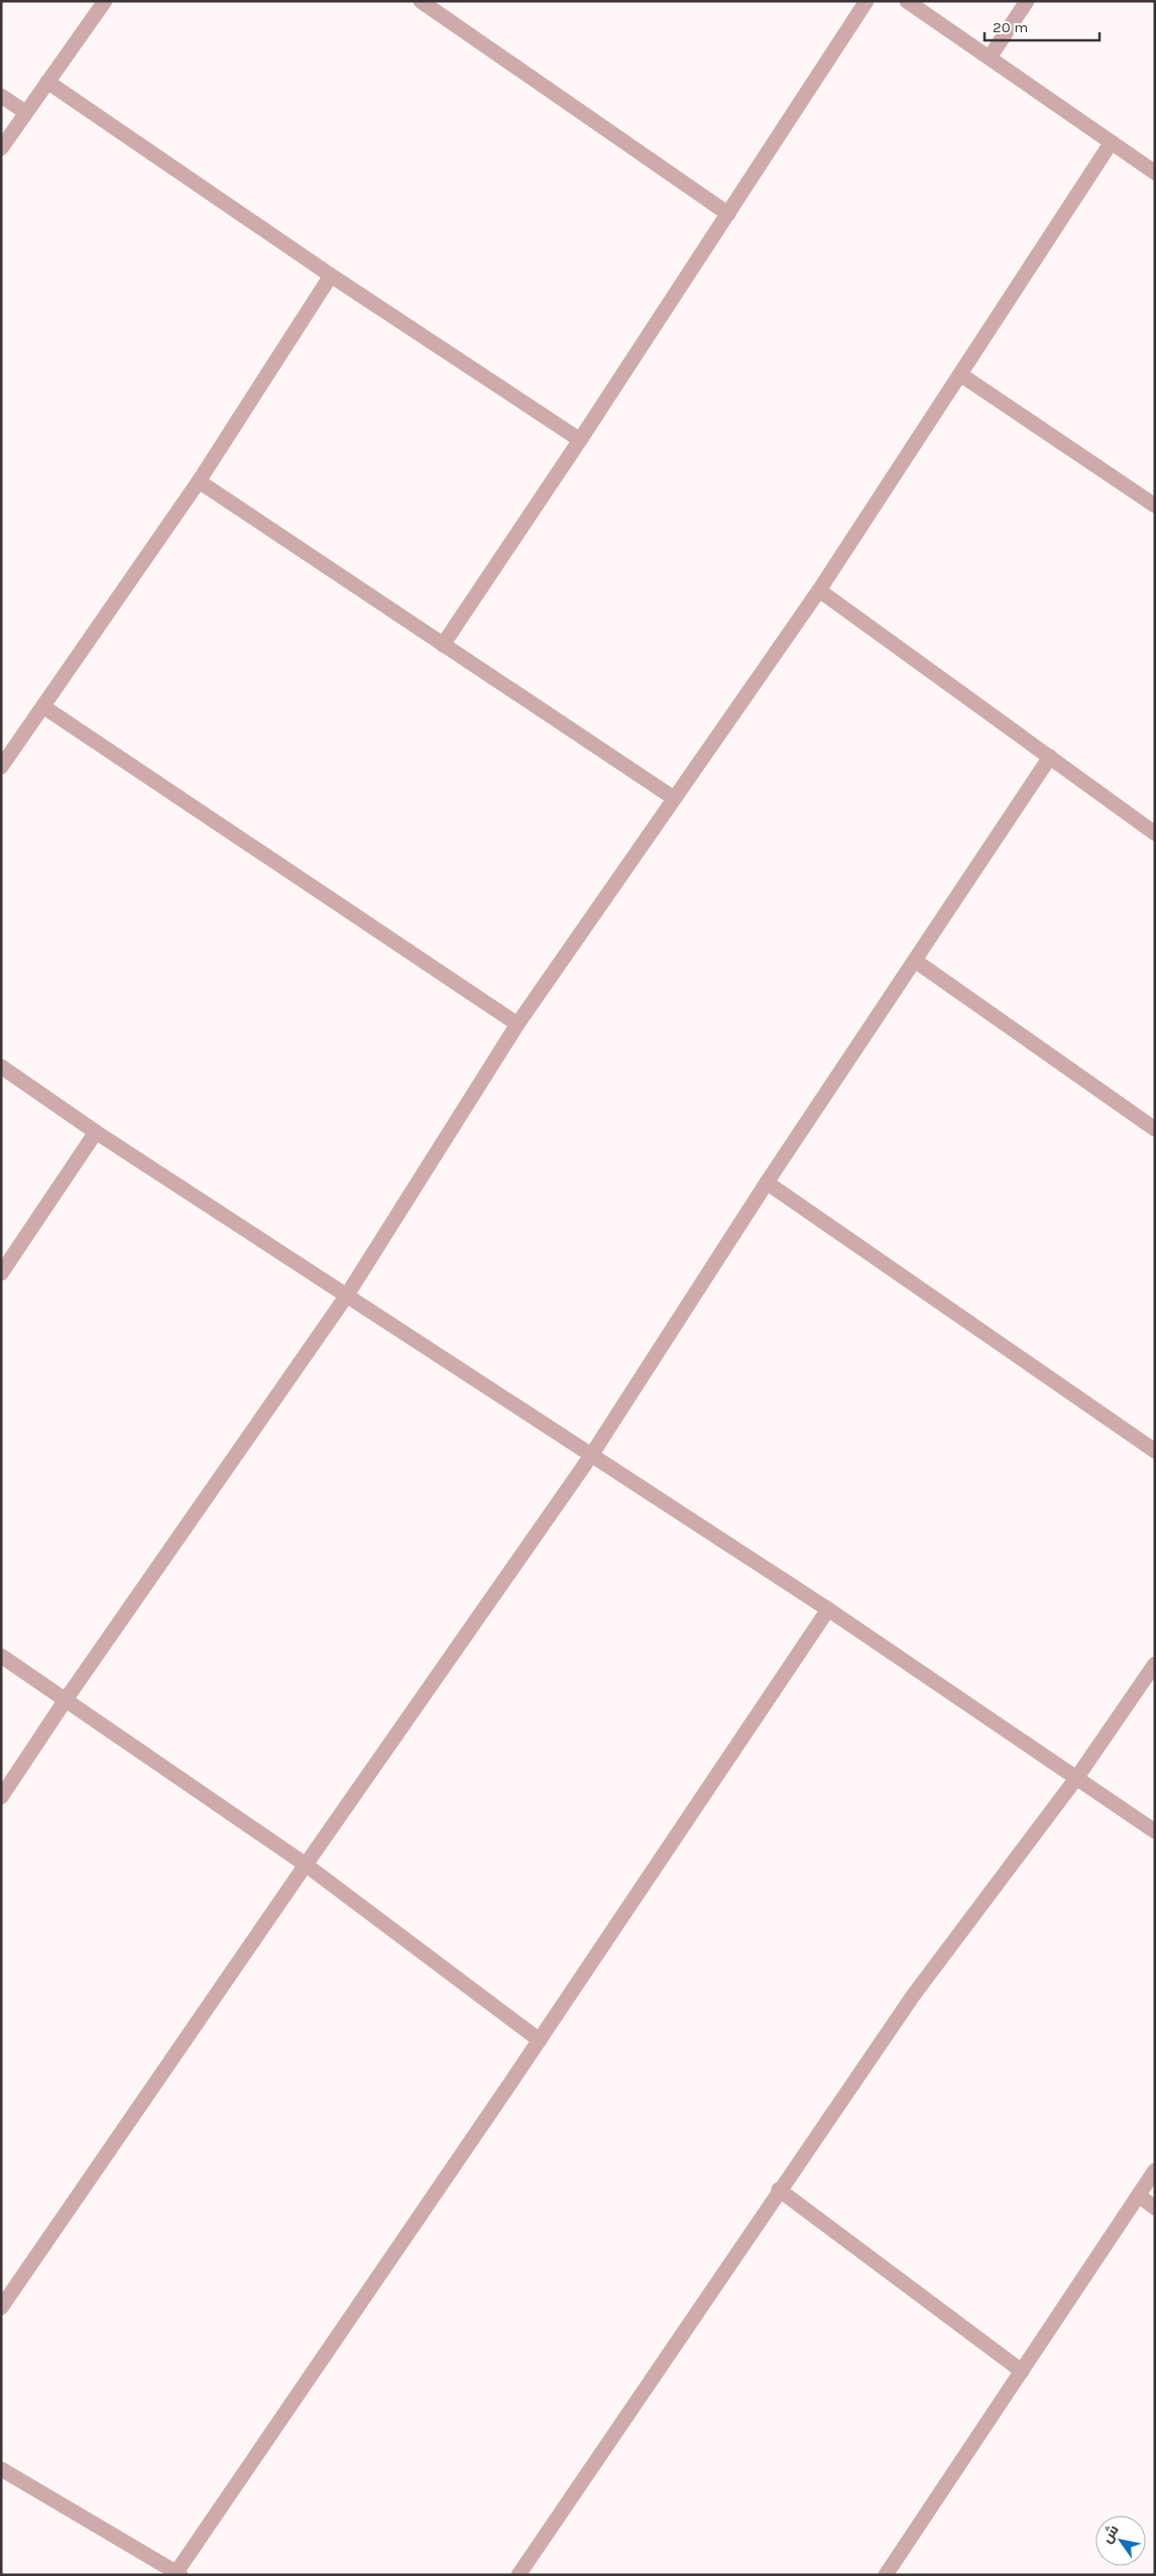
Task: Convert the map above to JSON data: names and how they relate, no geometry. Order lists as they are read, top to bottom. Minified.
{"scale_bar":"20 m","north":"top left"}
